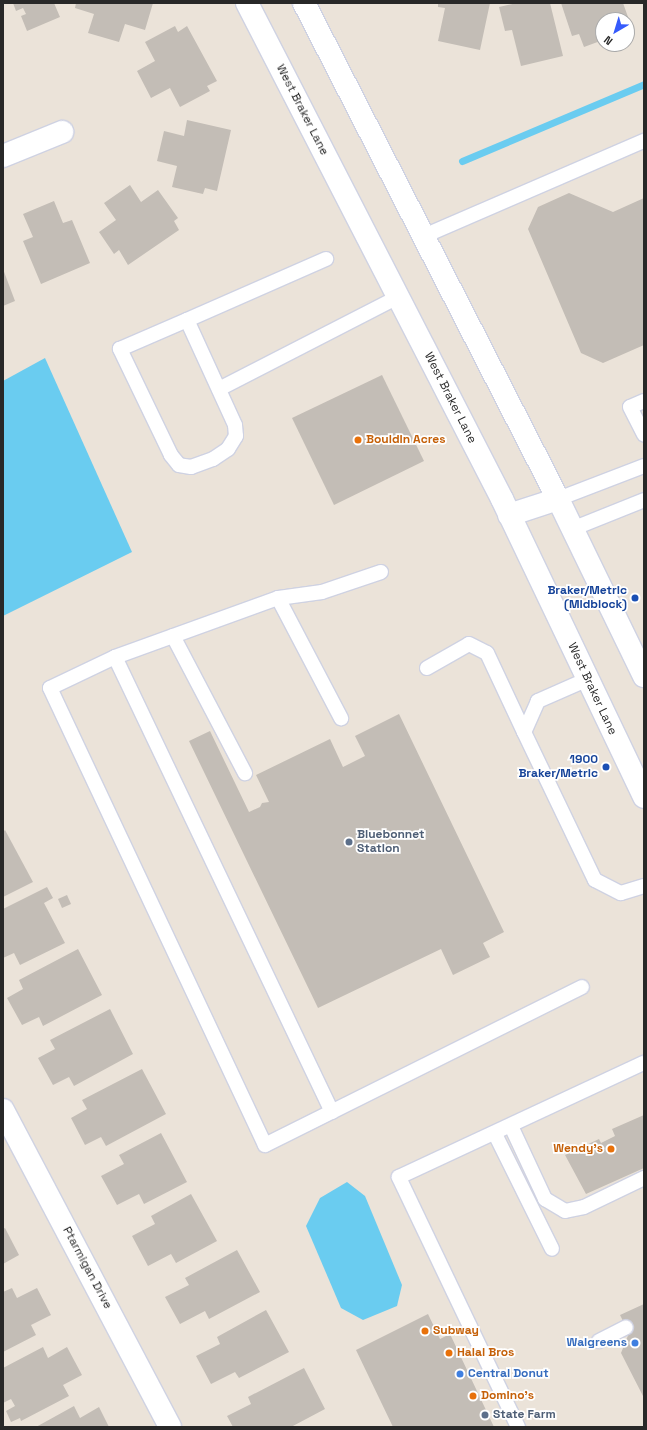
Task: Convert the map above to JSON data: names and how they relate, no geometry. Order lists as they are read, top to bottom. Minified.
{"streets":{"main road":["West Braker Lane","Ptarmigan Drive"]},"places":["Bouldin Acres","Braker/Metric (Midblock)","1900 Braker/Metric","Bluebonnet Station","Wendy's","Subway","Walgreens","Halal Bros","Central Donut","Domino's","State Farm"],"north":"bottom left"}
